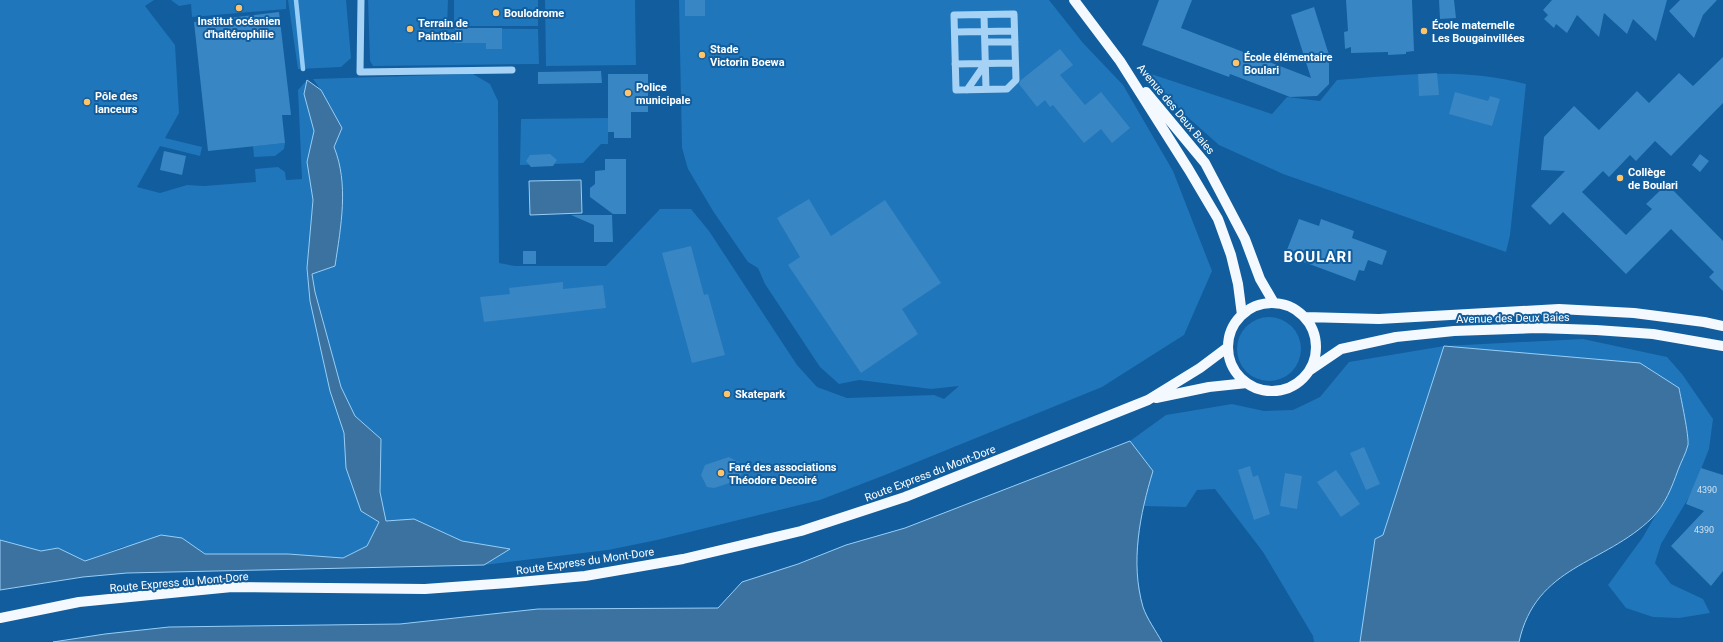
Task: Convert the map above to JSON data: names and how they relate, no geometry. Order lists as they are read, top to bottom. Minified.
{"streets":{"main road":["Avenue des Deux Baies","Route Express du Mont-Dore"]},"crossings":[["Avenue des Deux Baies","Route Express du Mont-Dore"]],"districts":["BOULARI"],"places":["Institut océanien d'haltérophilie","Boulodrome","Terrain de Paintball","École maternelle Les Bougainvillées","Stade Victorin Boewa","École élémentaire Boulari","Police municipale","Pôle des lanceurs","Collège de Boulari","Skatepark","Faré des associations Théodore Decoiré"],"house_numbers":["4390","4390"]}
